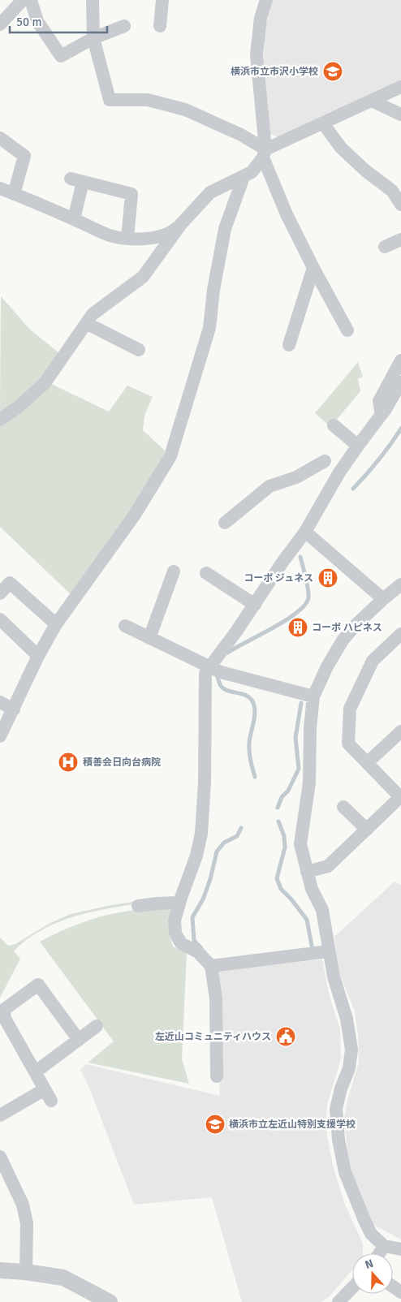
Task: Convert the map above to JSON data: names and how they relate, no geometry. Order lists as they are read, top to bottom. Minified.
{"places":{"school or university":["横浜市立市沢小学校","横浜市立左近山特別支援学校"],"building":["コーポ ジュネス","コーポ ハピネス"],"hospital":["積善会日向台病院"],"public building":["左近山コミュニティハウス"]},"scale_bar":"50 m","north":"top"}
